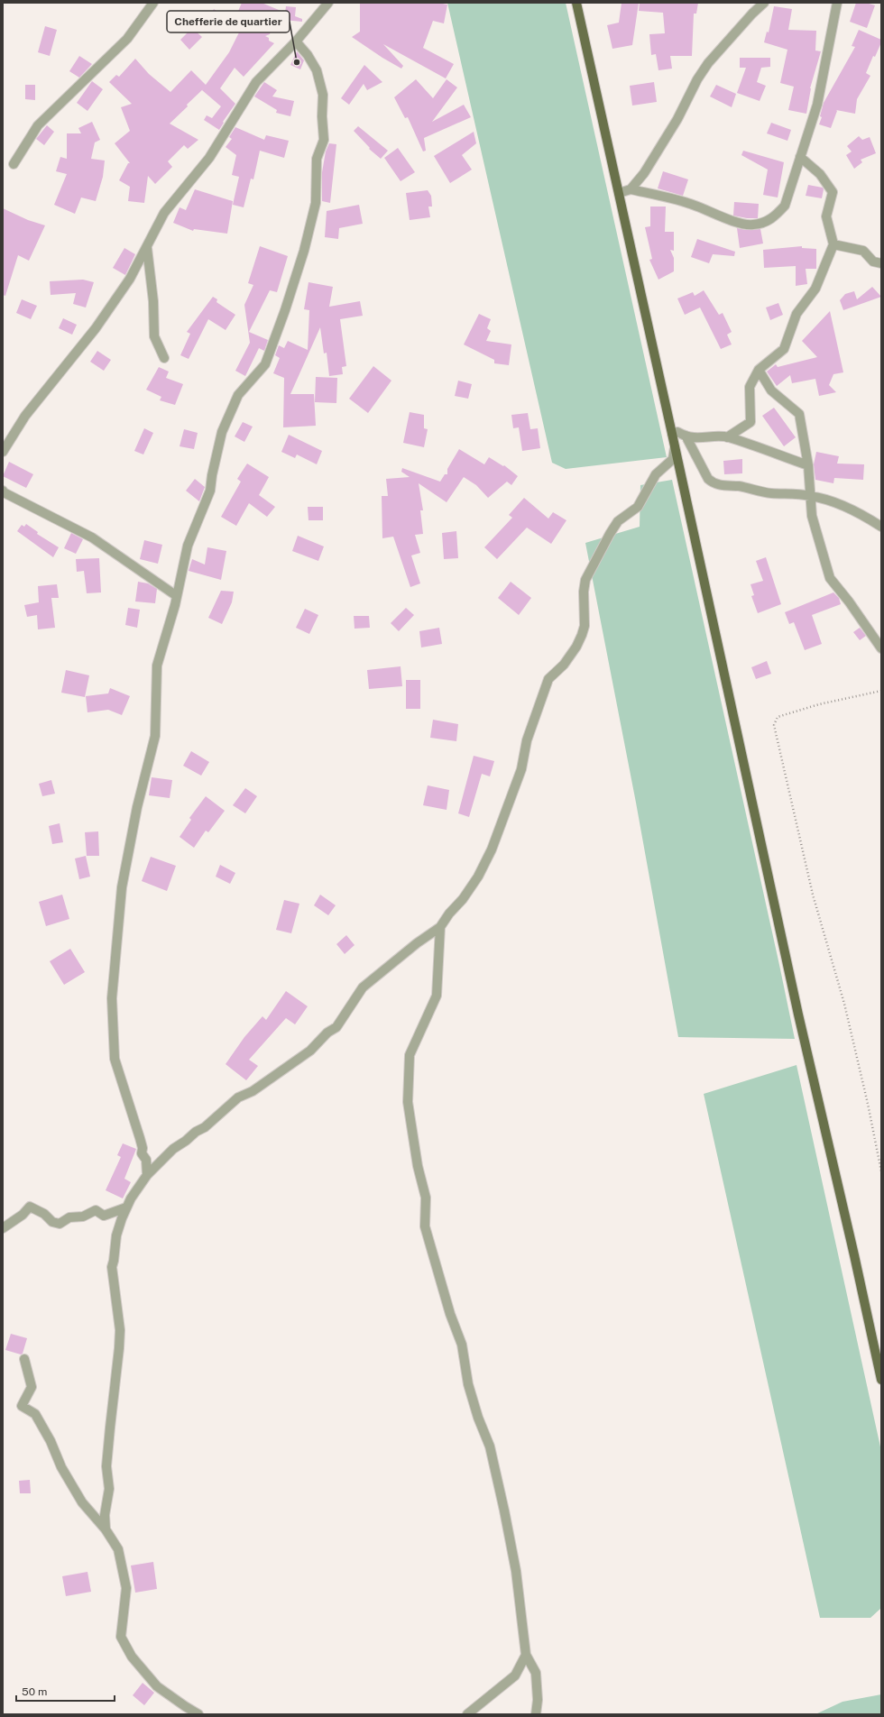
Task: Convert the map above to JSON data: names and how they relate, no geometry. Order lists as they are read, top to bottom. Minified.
{"places":["Chefferie de quartier"],"scale_bar":"50 m"}
